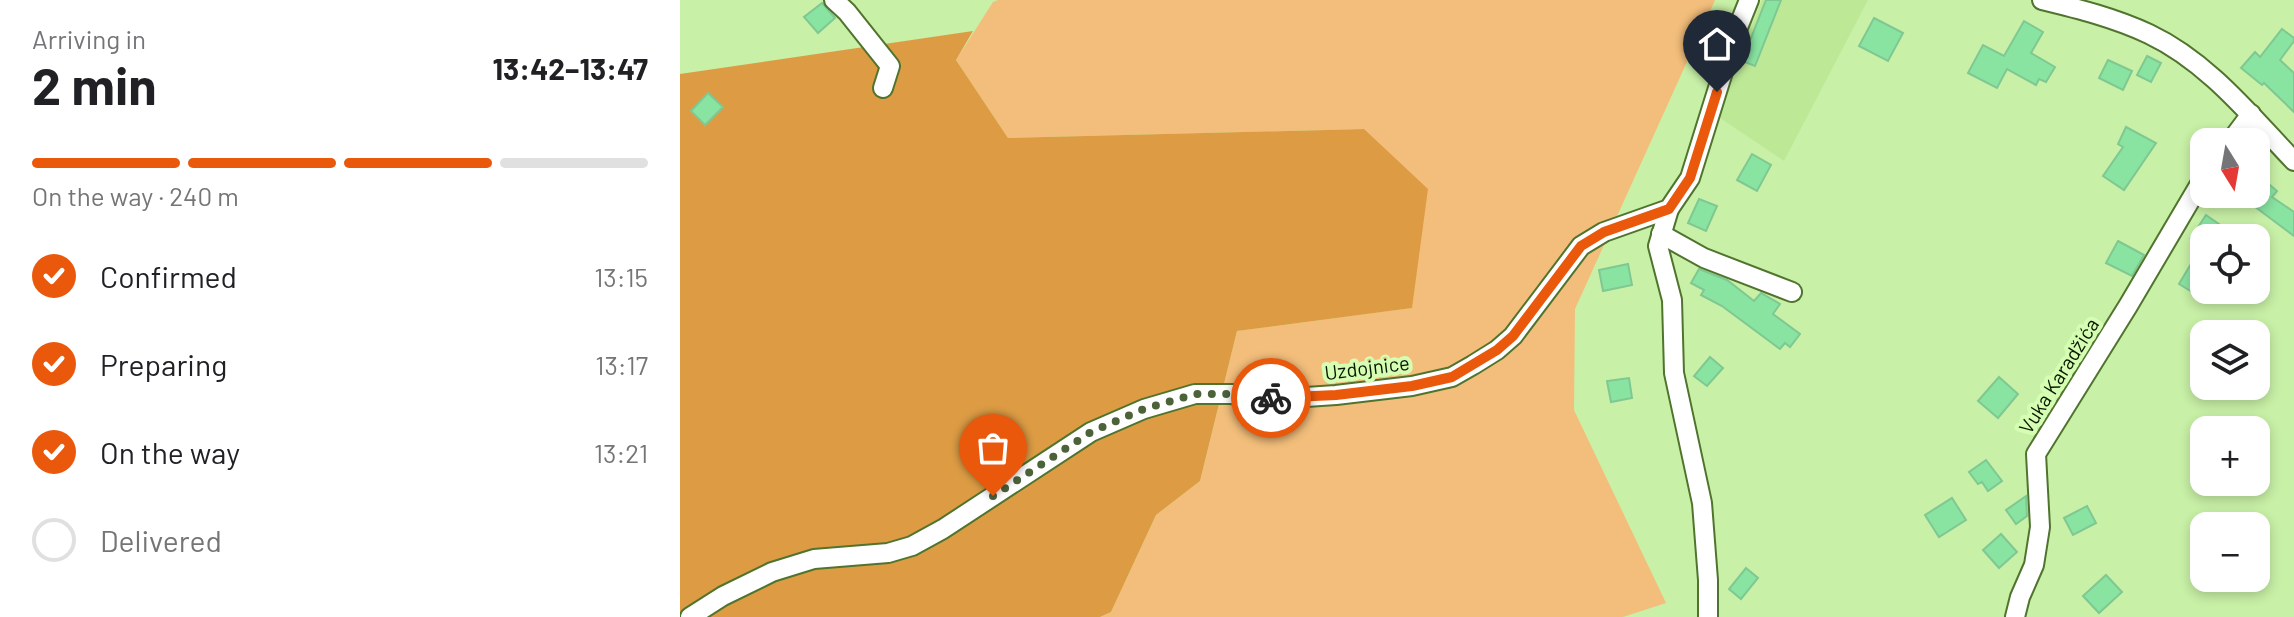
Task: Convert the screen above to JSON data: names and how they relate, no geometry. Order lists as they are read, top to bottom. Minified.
{"streets":{"street":["Uzdojnice","Vuka Karadžića"]},"north":"bottom","page":{"heading":["2 min","Arriving in","13:42–13:47"],"map_buttons":["+","−"],"bar":"On the way · 240 m","list":[["Confirmed","13:15"],["Preparing","13:17"],["On the way","13:21"],"Delivered"]}}
